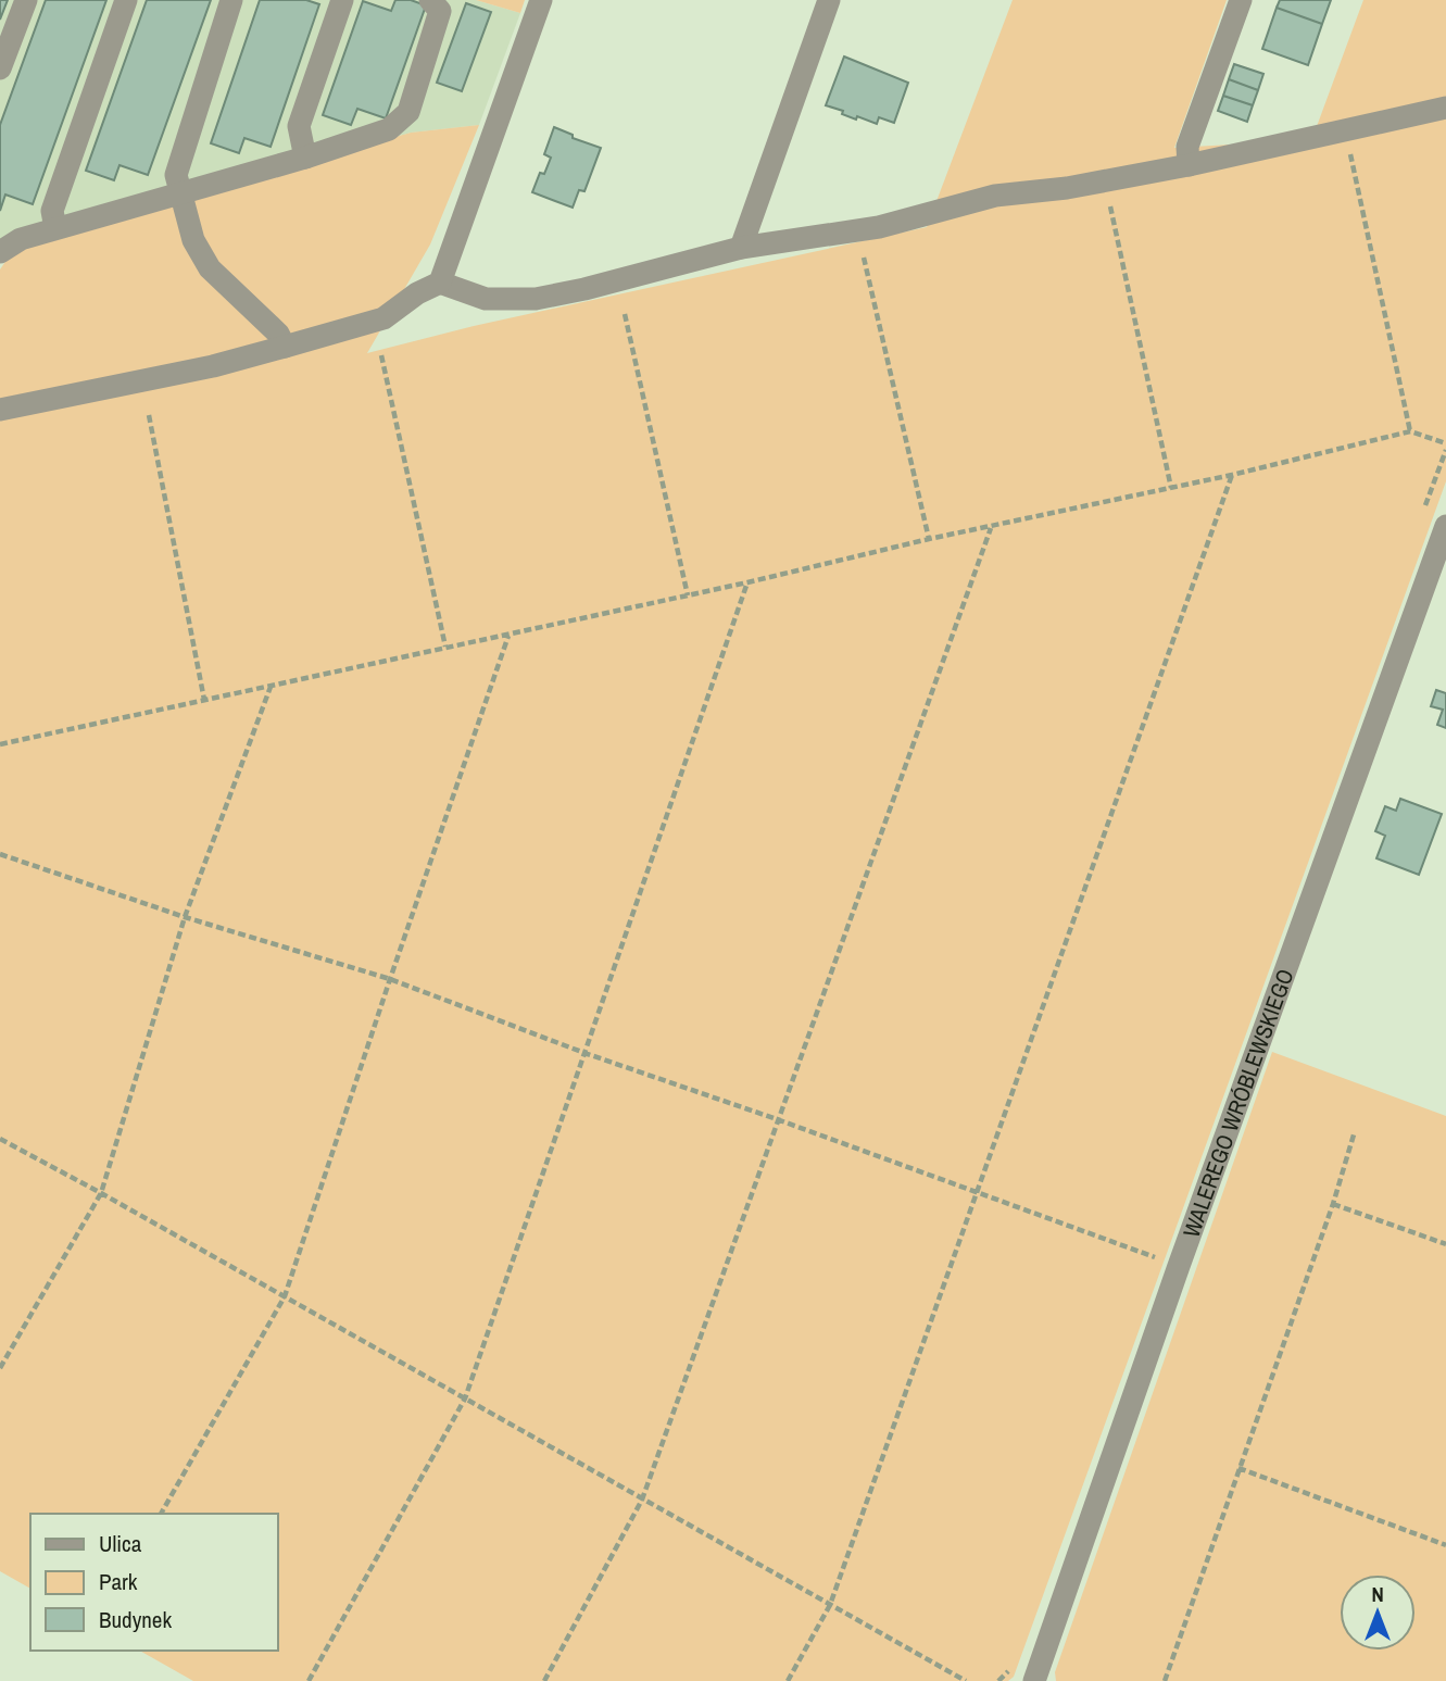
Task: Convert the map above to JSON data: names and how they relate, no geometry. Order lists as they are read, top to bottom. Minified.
{"streets":{"street":["WALEREGO WRÓBLEWSKIEGO"]},"legend":["Ulica","Park","Budynek"],"north":"top"}
